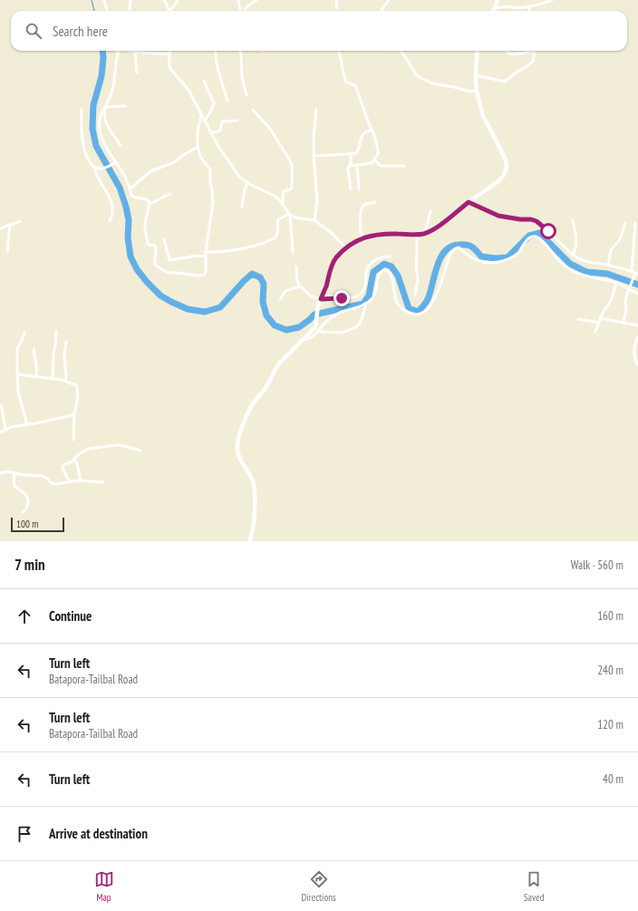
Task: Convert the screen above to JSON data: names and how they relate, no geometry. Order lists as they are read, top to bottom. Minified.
{"scale_bar":"100 m","page":{"search":"Search here","scale":"100 m","heading":["7 min","Walk · 560 m"],"list":[["Continue","160 m"],["Turn left","Batapora-Tailbal Road","240 m"],["Turn left","Batapora-Tailbal Road","120 m"],["Turn left","40 m"],"Arrive at destination"],"nav":["Map","Directions","Saved"]}}
